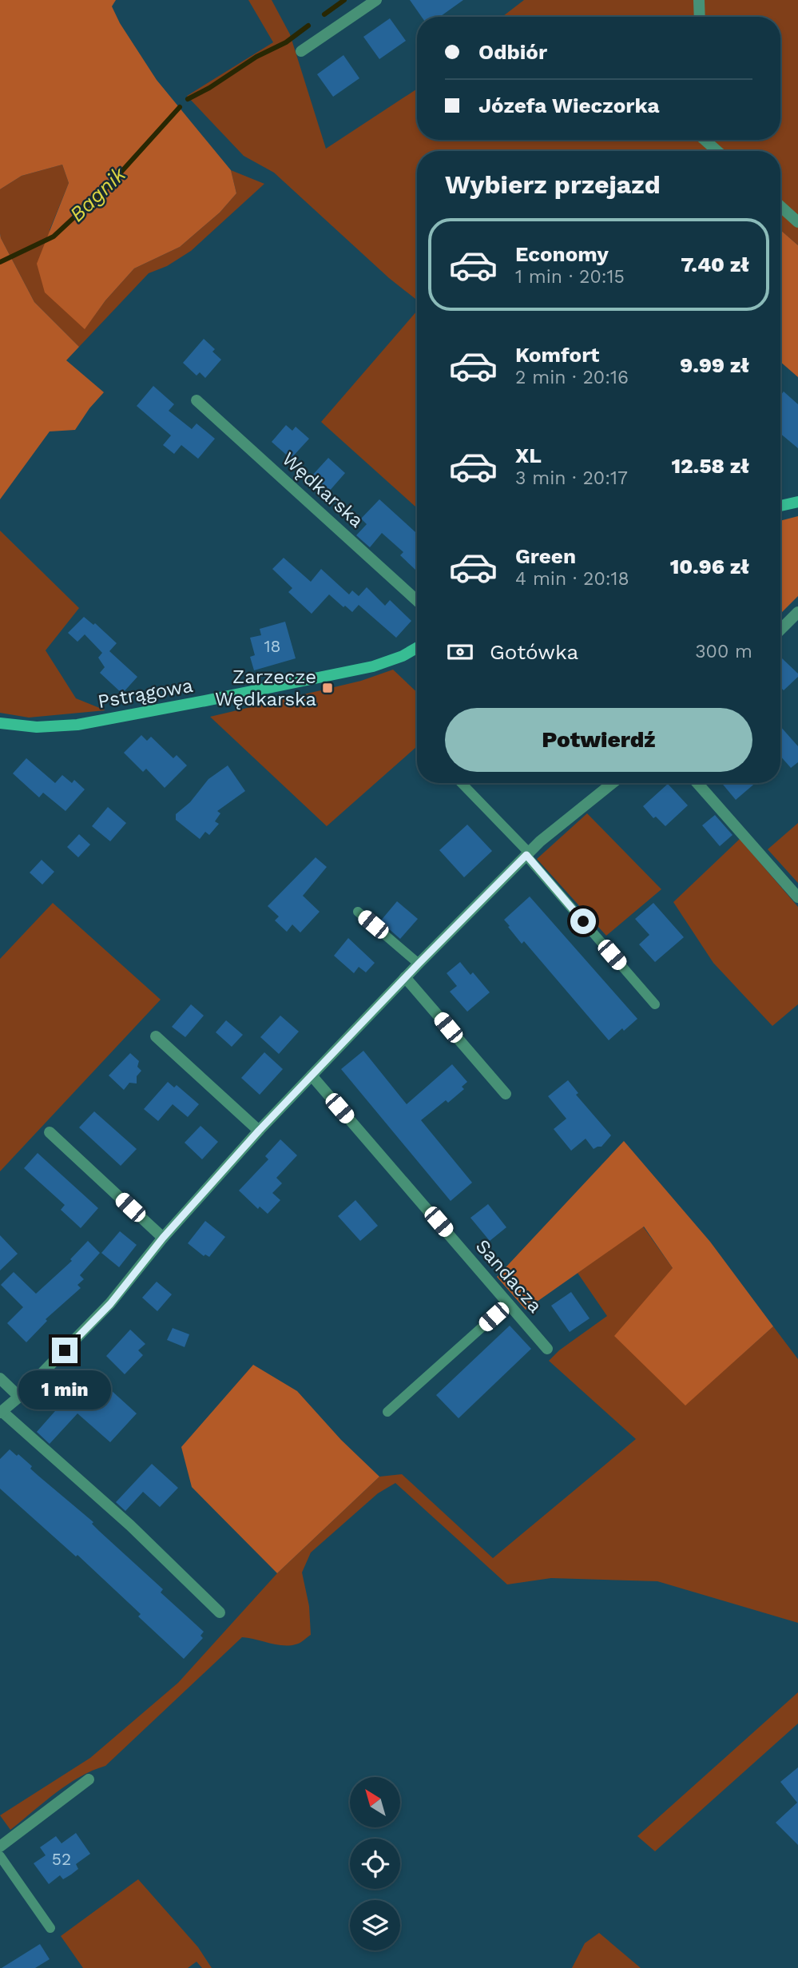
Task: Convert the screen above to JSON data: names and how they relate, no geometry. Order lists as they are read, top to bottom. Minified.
{"streets":{"street":["Wędkarska","Pstrągowa","Sandacza"]},"water":["Bagnik"],"places":{"transit":["Zarzecze Wędkarska"]},"house_numbers":["18","52"],"north":"top left","page":{"banner":["Odbiór","Józefa Wieczorka"],"heading":"Wybierz przejazd","list":[{"name":"Economy","note":"1 min · 20:15","value":"7.40 zł"},{"name":"Komfort","note":"2 min · 20:16","value":"9.99 zł"},{"name":"XL","note":"3 min · 20:17","value":"12.58 zł"},{"name":"Green","note":"4 min · 20:18","value":"10.96 zł"}],"pay":["Gotówka","300 m"],"buttons":"Potwierdź","bubble":"1 min"}}
